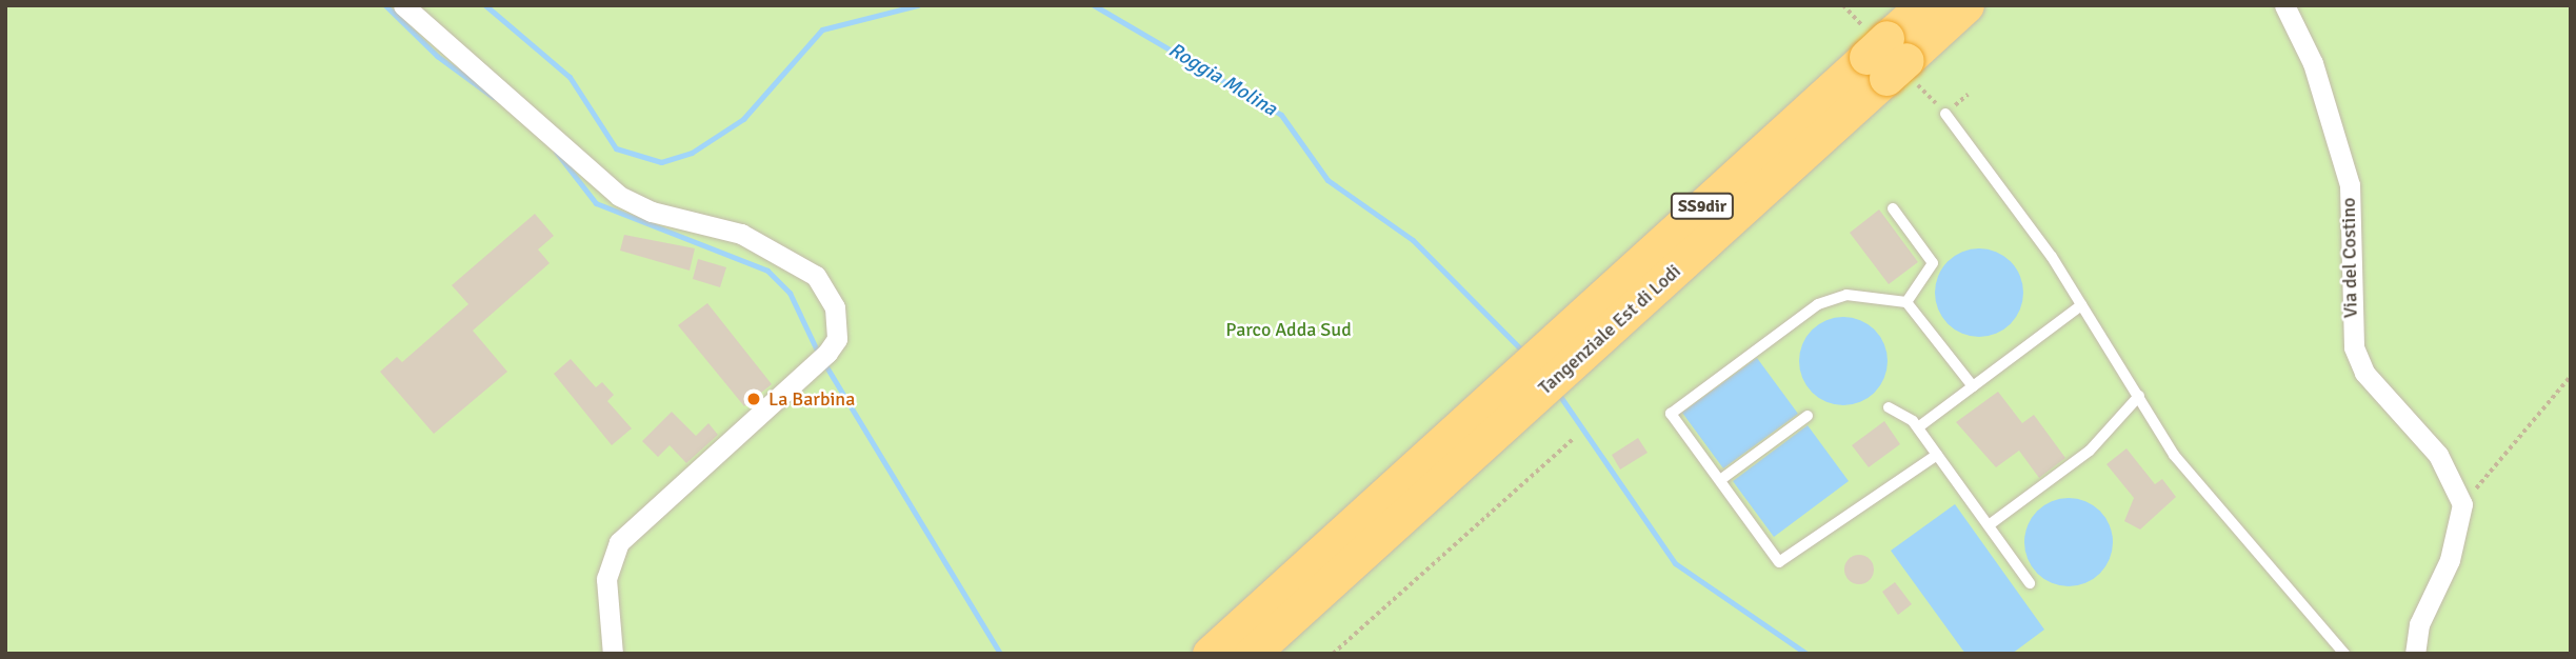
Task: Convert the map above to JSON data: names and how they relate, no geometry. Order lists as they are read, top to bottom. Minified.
{"streets":{"highway":["SS9dir","Tangenziale Est di Lodi"],"street":["Via del Costino"]},"water":["Roggia Molina"],"parks":["Parco Adda Sud"],"places":["La Barbina"]}
